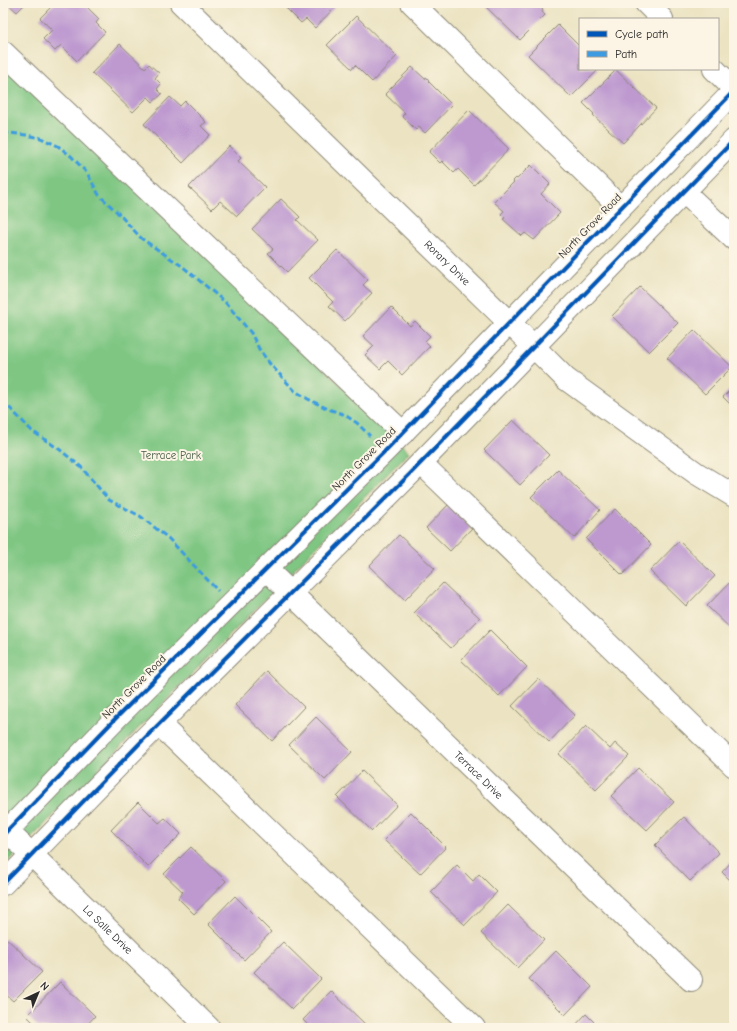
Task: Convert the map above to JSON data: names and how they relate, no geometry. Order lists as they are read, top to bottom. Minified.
{"streets":{"street":["North Grove Road","Rorary Drive","Terrace Drive","La Salle Drive"]},"crossings":[["North Grove Road","Rorary Drive"],["North Grove Road","Terrace Drive"],["North Grove Road","La Salle Drive"]],"parks":["Terrace Park"],"legend":["Cycle path","Path"],"north":"top right"}
